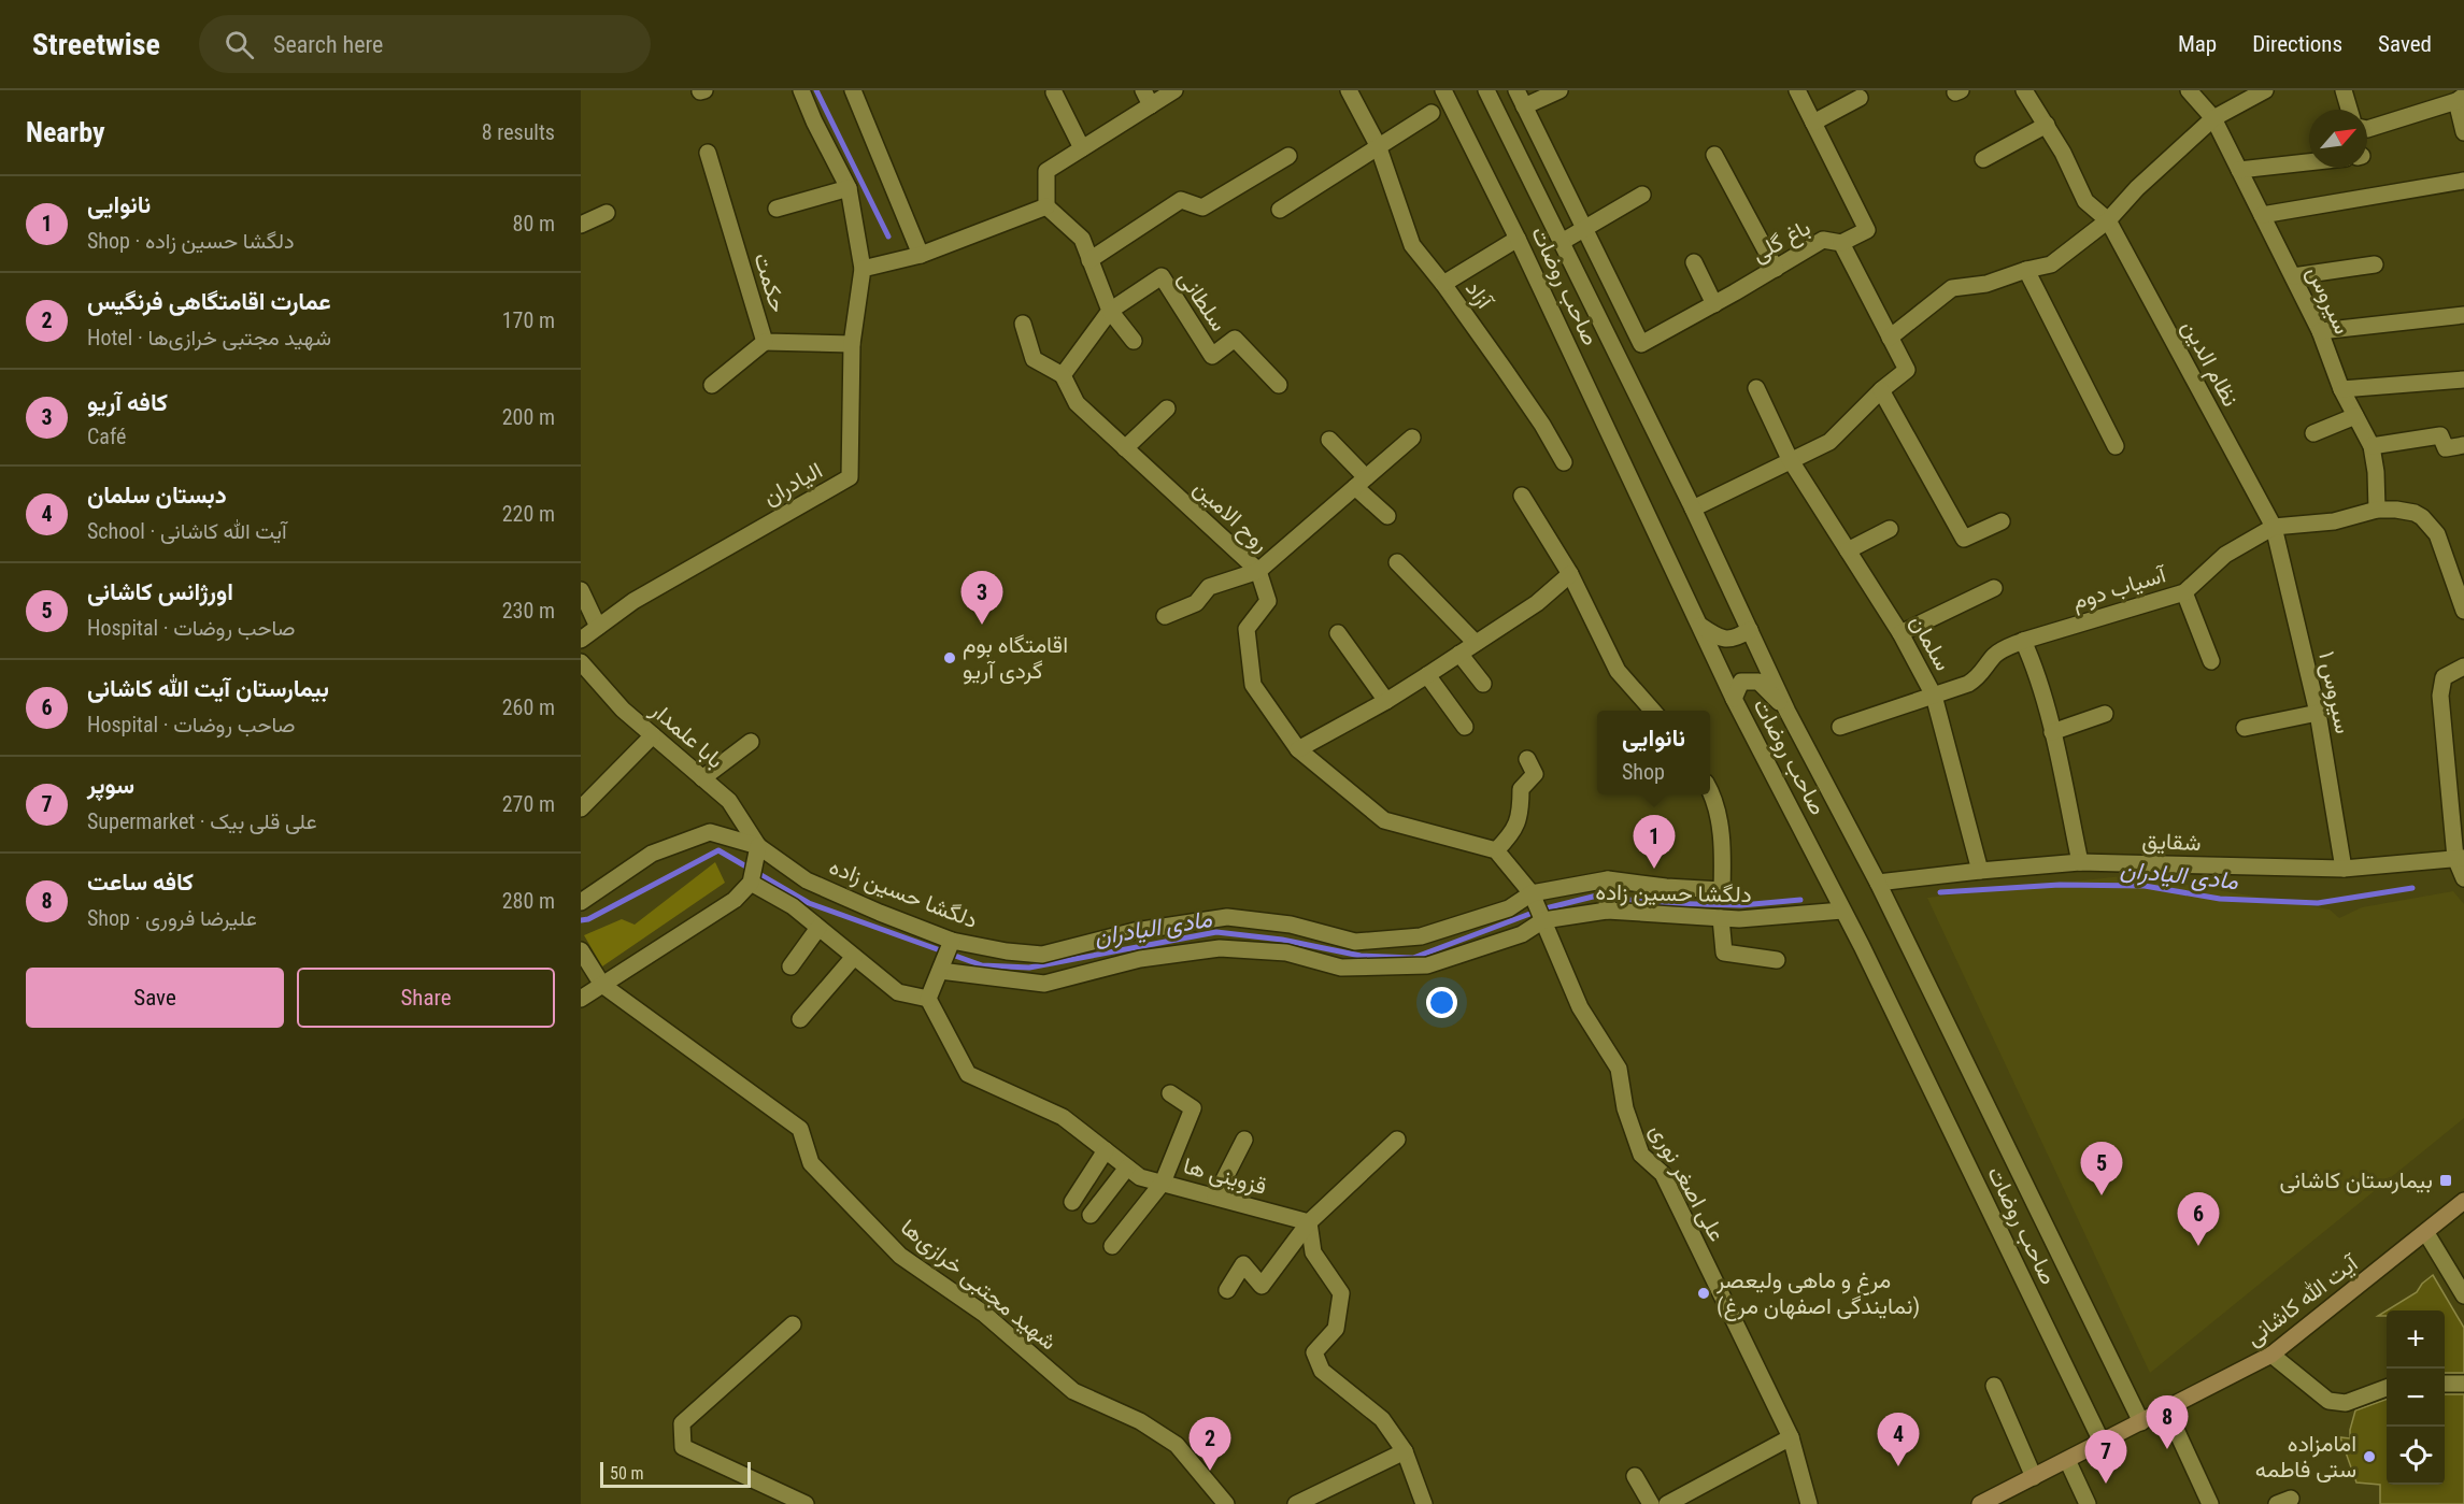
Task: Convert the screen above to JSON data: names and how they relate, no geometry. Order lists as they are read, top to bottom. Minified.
{"streets":{"main road":["آیت الله کاشانی"],"street":["باغ گلی","حکمت","صاحب روضات","آزاد","سیروس","سلطانی","نظام الدین","الیادران","روح الامین","آسیاب دوم","سلمان","سیروس ۱","بابا علمدار","شقایق","دلگشا حسین زاده","قزوینی ها","علی اصغر نوری","شهید مجتبی خرازی‌ها"]},"crossings":[["باغ گلی","صاحب روضات"],["باغ گلی","سلمان"],["حکمت","الیادران"],["صاحب روضات","شقایق"],["صاحب روضات","دلگشا حسین زاده"],["صاحب روضات","آیت الله کاشانی"],["سیروس","آسیاب دوم"],["نظام الدین","آسیاب دوم"],["نظام الدین","سیروس ۱"],["آسیاب دوم","سلمان"],["آسیاب دوم","سیروس ۱"],["سلمان","شقایق"],["سیروس ۱","شقایق"],["بابا علمدار","دلگشا حسین زاده"],["دلگشا حسین زاده","علی اصغر نوری"]],"water":["مادی الیادران"],"places":{"other":["اقامتگاه بوم گردی آریو","مرغ و ماهی ولیعصر (نمایندگی اصفهان مرغ)","امامزاده ستی فاطمه"],"transit":["بیمارستان کاشانی"]},"scale_bar":"50 m","north":"top right","page":{"header":"Streetwise","search":"Search here","nav":["Map","Directions","Saved"],"heading":["Nearby","8 results"],"list":[{"mark":"1","name":"نانوایی","note":"Shop · دلگشا حسین زاده","value":"80 m"},{"mark":"2","name":"عمارت اقامتگاهی فرنگیس","note":"Hotel · شهید مجتبی خرازی‌ها","value":"170 m"},{"mark":"3","name":"کافه آریو","note":"Café","value":"200 m"},{"mark":"4","name":"دبستان سلمان","note":"School · آیت الله کاشانی","value":"220 m"},{"mark":"5","name":"اورژانس کاشانی","note":"Hospital · صاحب روضات","value":"230 m"},{"mark":"6","name":"بیمارستان آیت الله کاشانی","note":"Hospital · صاحب روضات","value":"260 m"},{"mark":"7","name":"سوپر","note":"Supermarket · علی قلی بیک","value":"270 m"},{"mark":"8","name":"کافه ساعت","note":"Shop · علیرضا فروری","value":"280 m"}],"pins":["3","1","5","6","8","4","2","7"],"popup":["نانوایی","Shop"],"buttons":["Save","Share"],"map_buttons":["+","−"],"scale":"50 m"}}
